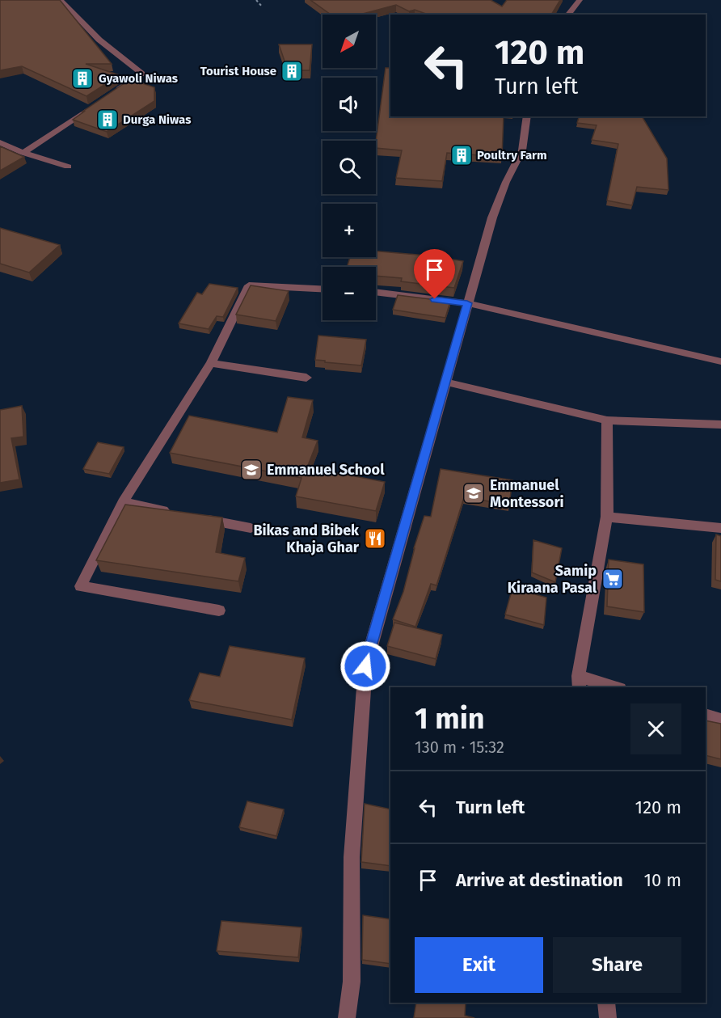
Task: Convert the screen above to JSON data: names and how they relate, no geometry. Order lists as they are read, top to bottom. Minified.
{"places":{"building":["Tourist House","Gyawoli Niwas","Durga Niwas","Poultry Farm"],"school or university":["Emmanuel School","Emmanuel Montessori"],"restaurant":["Bikas and Bibek Khaja Ghar"],"supermarket":["Samip Kiraana Pasal"]},"north":"bottom left","page":{"map_buttons":["+","−"],"turn":["120 m","Turn left"],"heading":["1 min","130 m · 15:32"],"list":[{"name":"Turn left","value":"120 m"},{"name":"Arrive at destination","value":"10 m"}],"buttons":["Exit","Share"]}}
